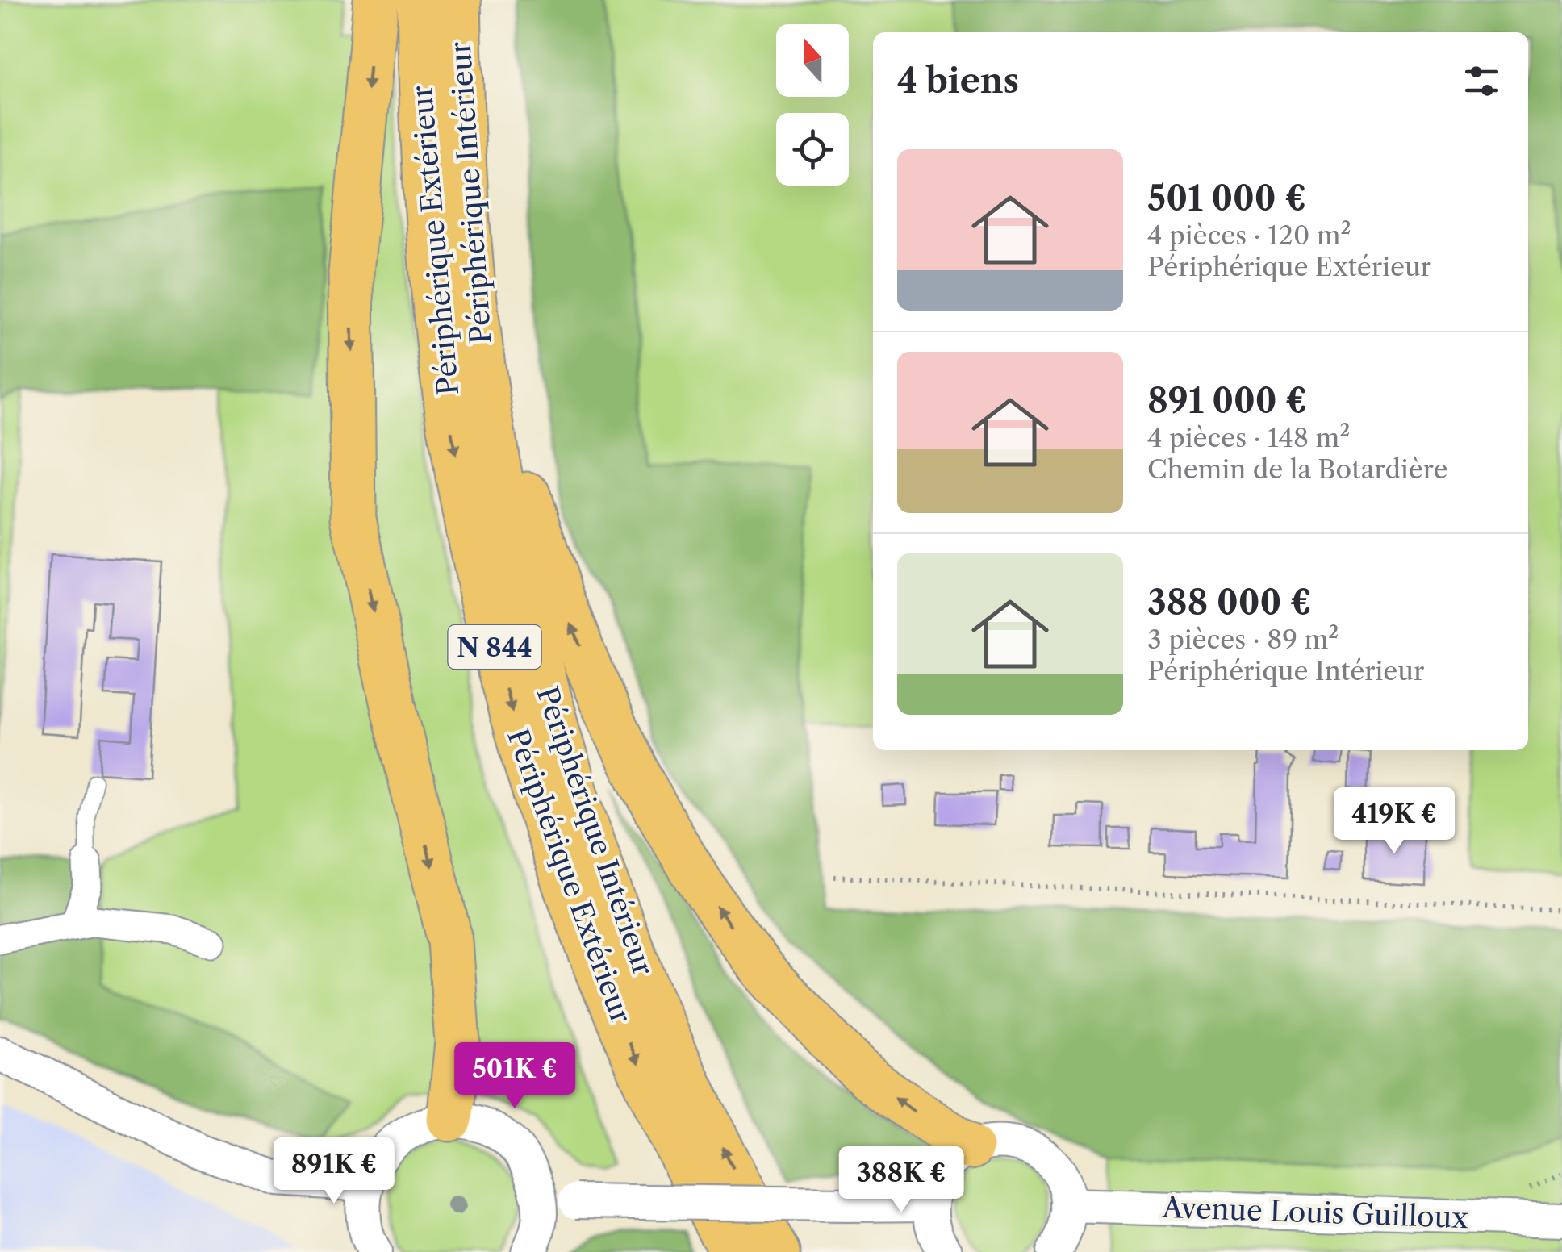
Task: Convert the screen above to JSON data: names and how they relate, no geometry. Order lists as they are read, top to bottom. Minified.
{"streets":{"highway":["Périphérique Intérieur","Périphérique Extérieur","N 844"],"street":["Avenue Louis Guilloux"]},"north":"top","page":{"heading":"4 biens","list":[{"name":"501 000 €","note":"4 pièces · 120 m² · Périphérique Extérieur"},{"name":"891 000 €","note":"4 pièces · 148 m² · Chemin de la Botardière"},{"name":"388 000 €","note":"3 pièces · 89 m² · Périphérique Intérieur"}],"price":["419K €","501K €","891K €","388K €"]}}
